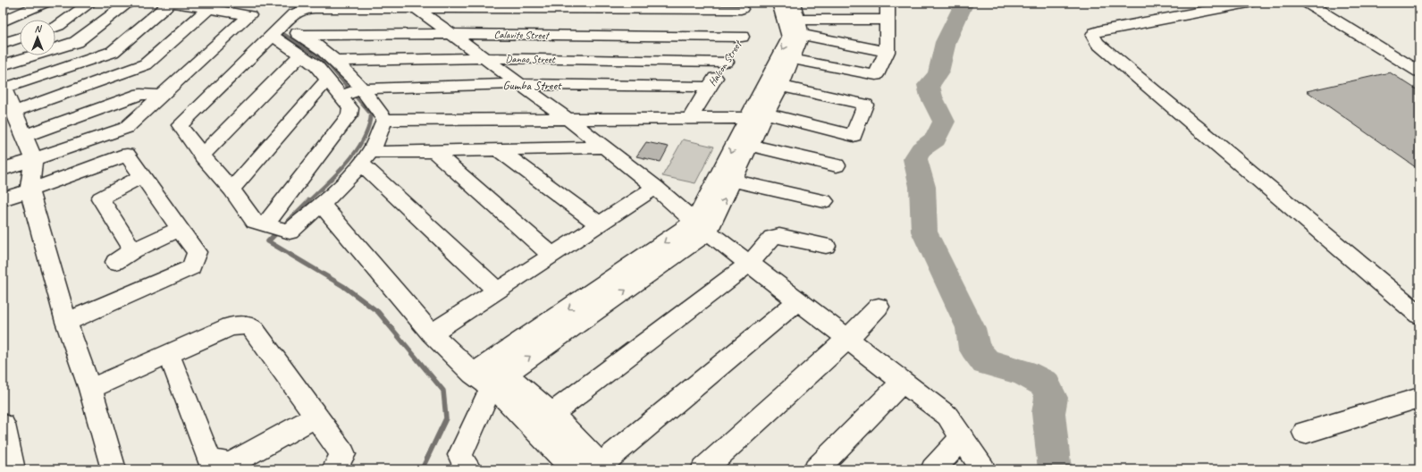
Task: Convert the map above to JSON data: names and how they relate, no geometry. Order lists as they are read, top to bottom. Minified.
{"streets":{"street":["Calavite Street","Danao Street","Halcon Street","Gumba Street"]},"crossings":[["Calavite Street","Halcon Street"],["Danao Street","Halcon Street"],["Halcon Street","Gumba Street"]],"north":"top"}
